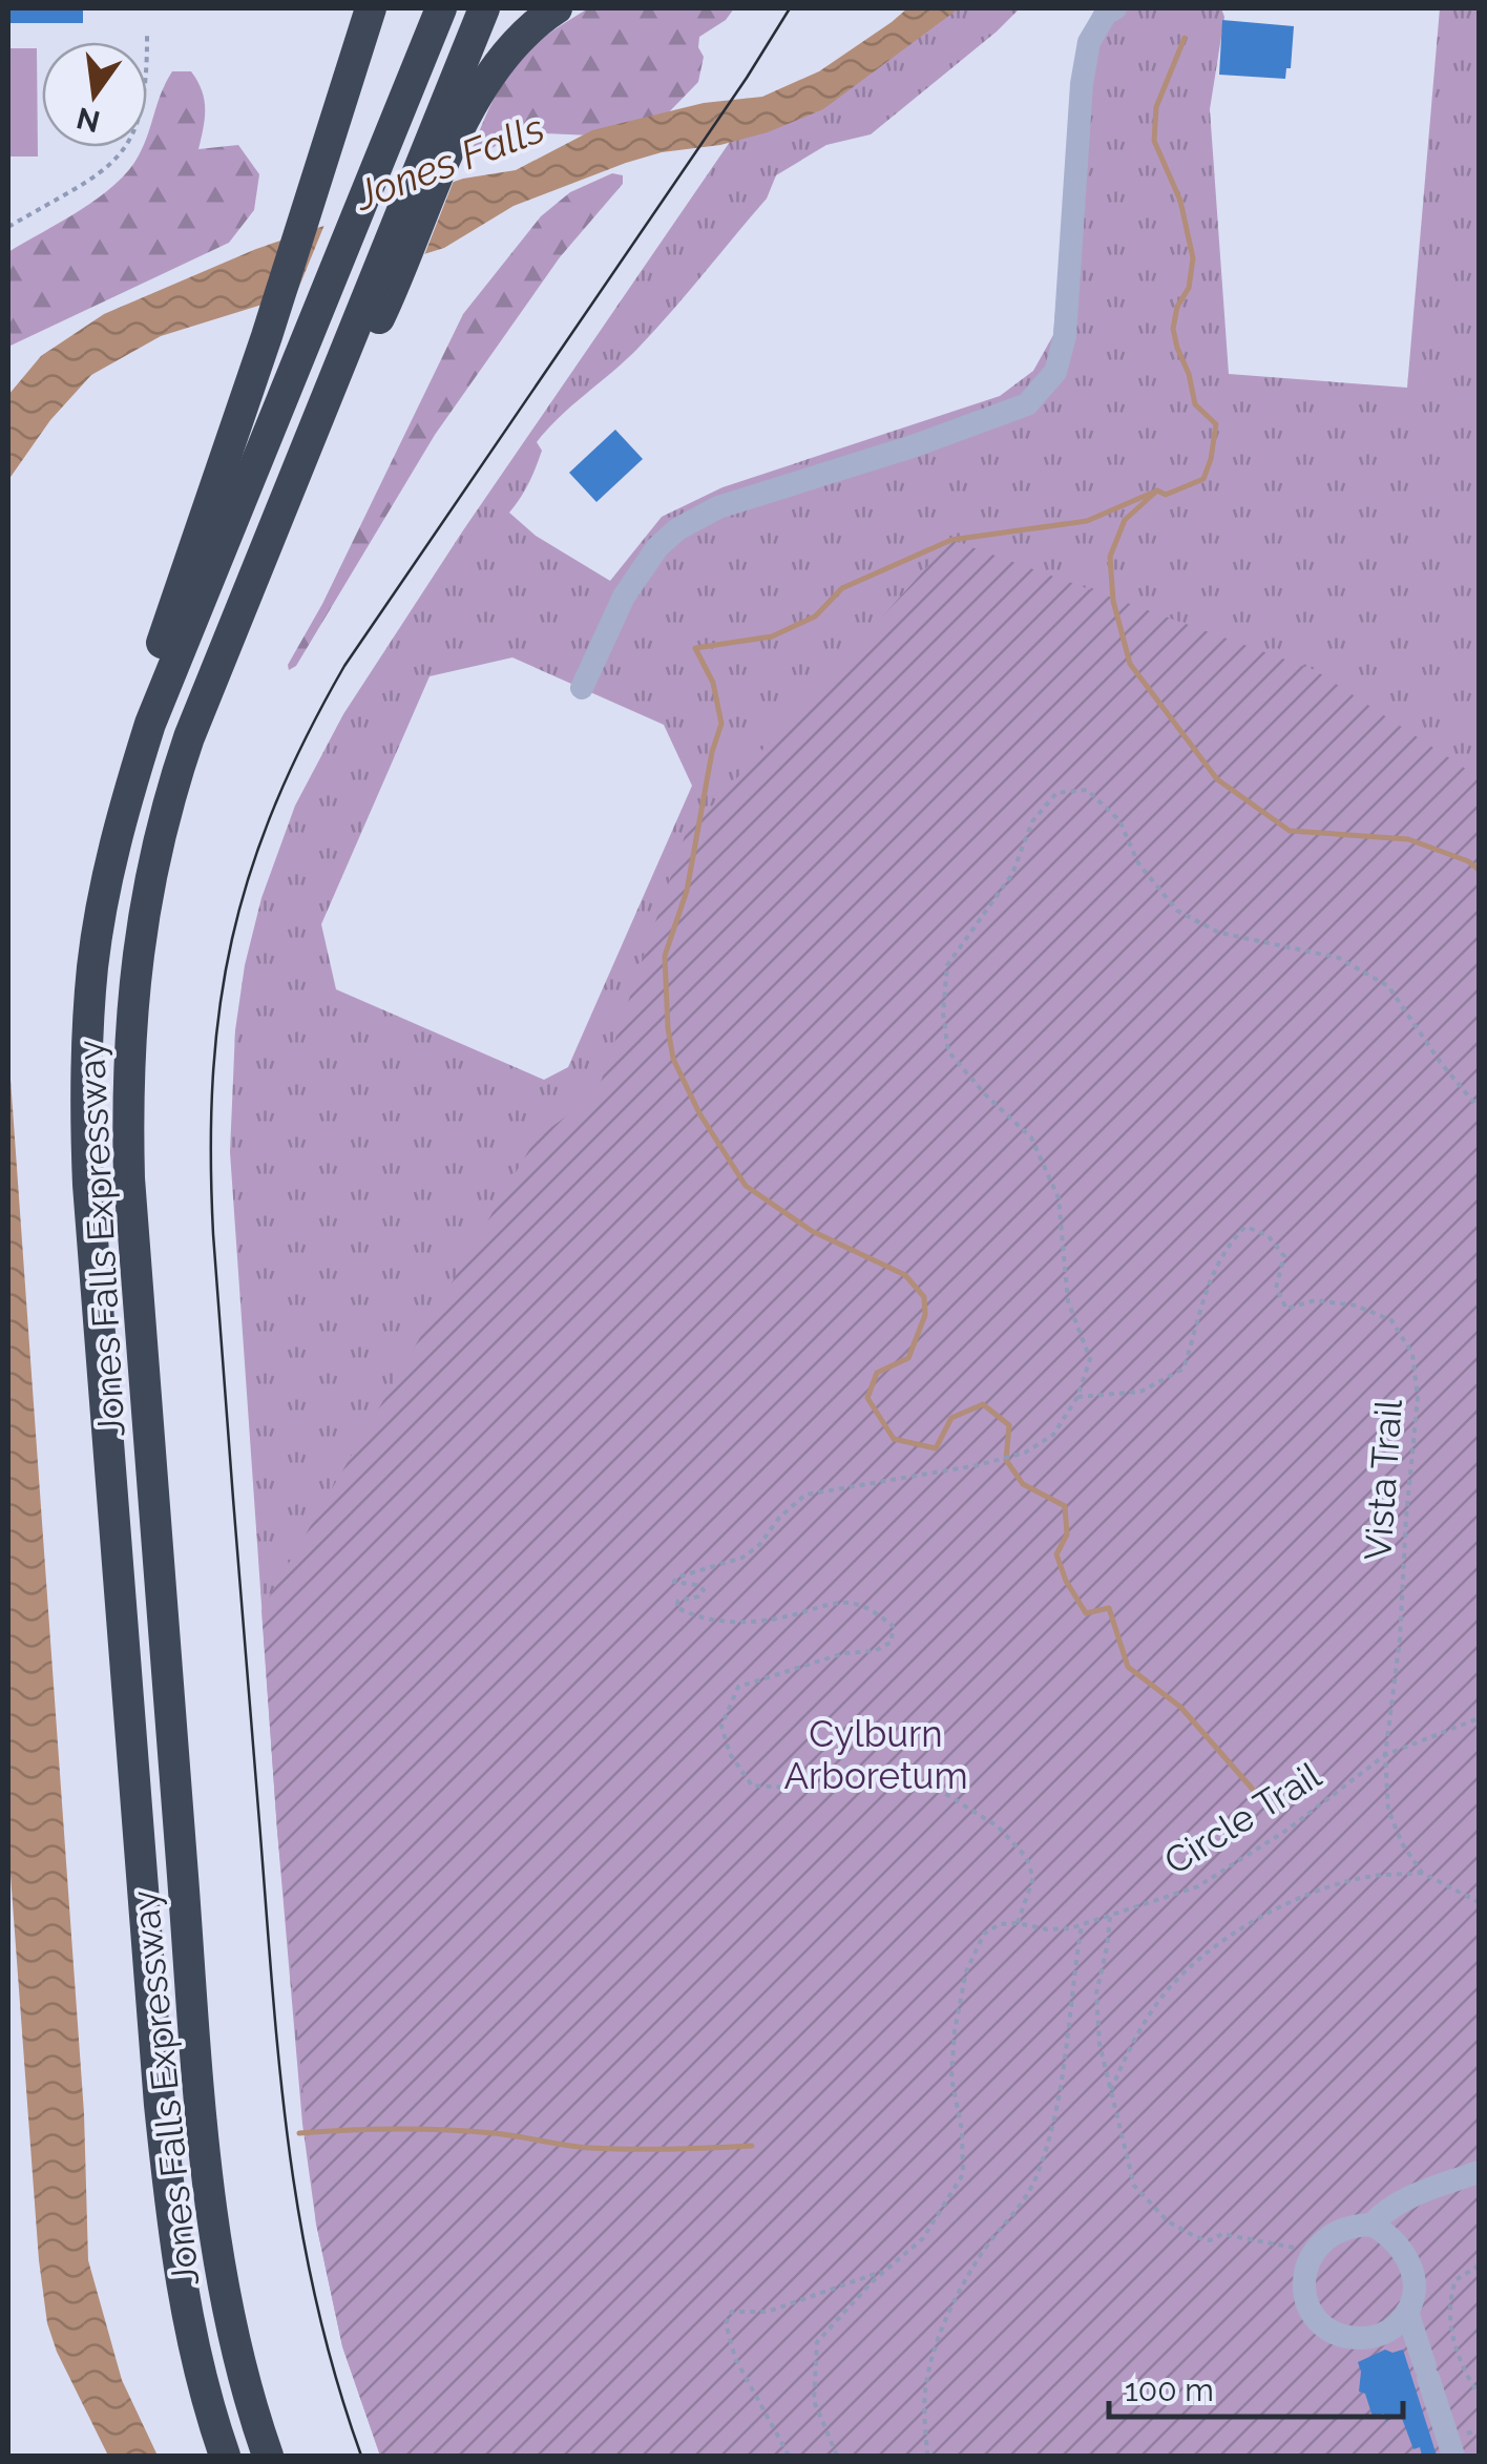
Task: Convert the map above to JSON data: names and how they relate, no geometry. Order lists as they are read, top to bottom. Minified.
{"streets":{"highway":["Jones Falls Expressway"],"path":["Vista Trail","Circle Trail"]},"crossings":[["Vista Trail","Circle Trail"]],"water":["Jones Falls"],"parks":["Cylburn Arboretum"],"scale_bar":"100 m","north":"bottom"}
